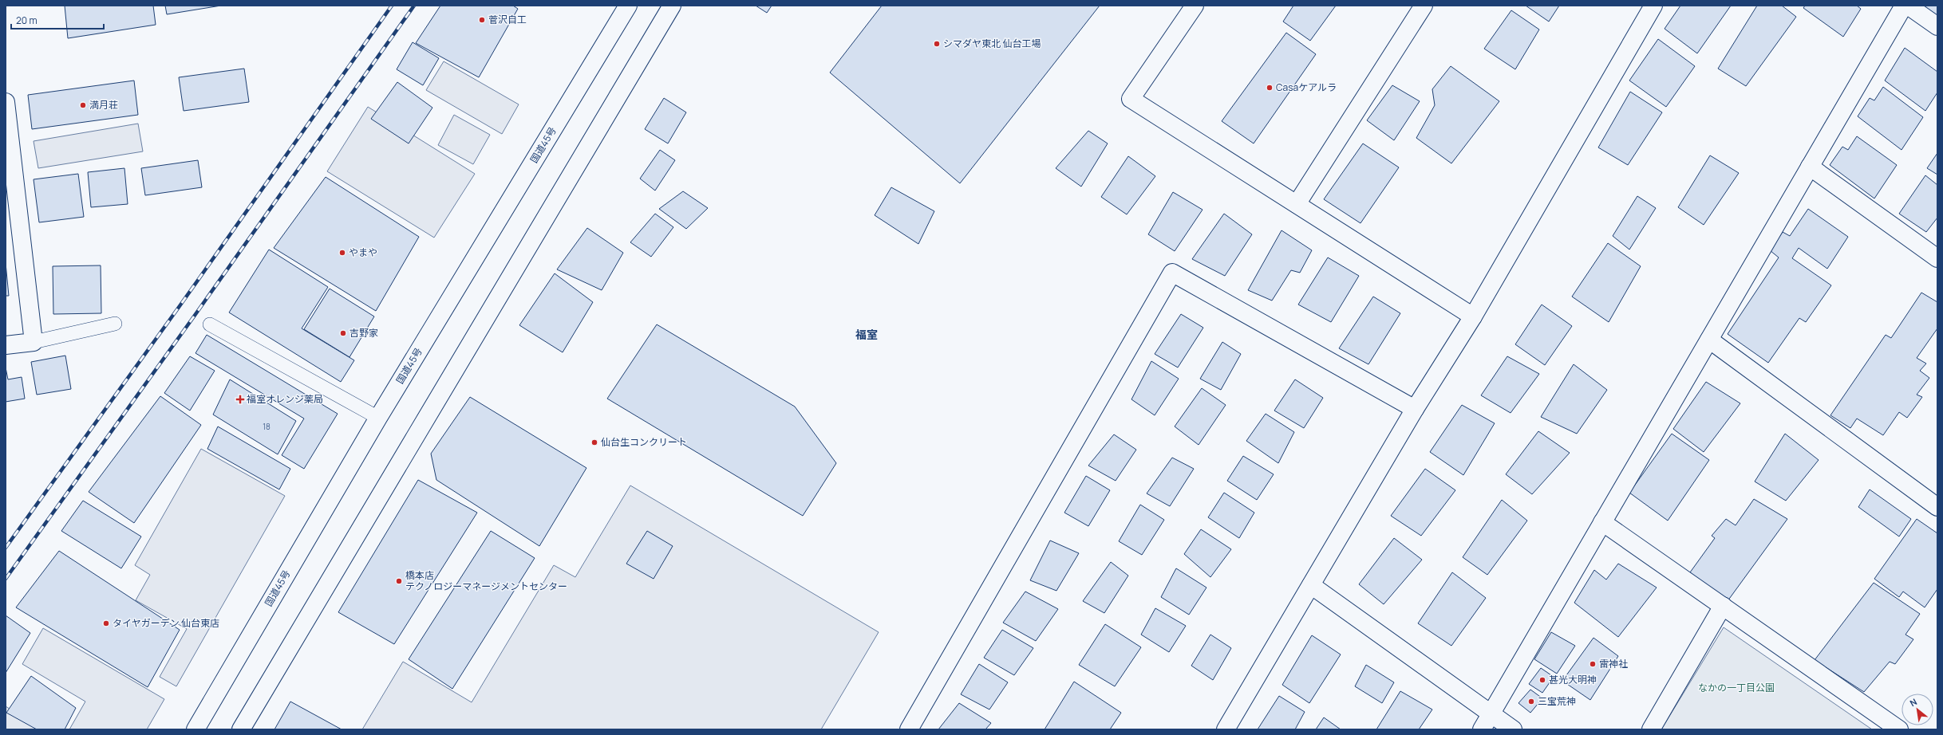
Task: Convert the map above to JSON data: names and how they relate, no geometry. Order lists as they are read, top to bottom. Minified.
{"streets":{"main road":["国道45号"]},"districts":["福室"],"parks":["なかの一丁目公園"],"places":{"other":["菅沢自工","シマダヤ東北 仙台工場","Casaケアルラ","満月荘","やまや","吉野家","仙台生コンクリート","橋本店 テクノロジーマネージメントセンター","タイヤガーデン 仙台東店","雷神社","甚光大明神","三宝荒神"],"health":["福室オレンジ薬局"]},"house_numbers":["18"],"scale_bar":"20 m","north":"top left"}
